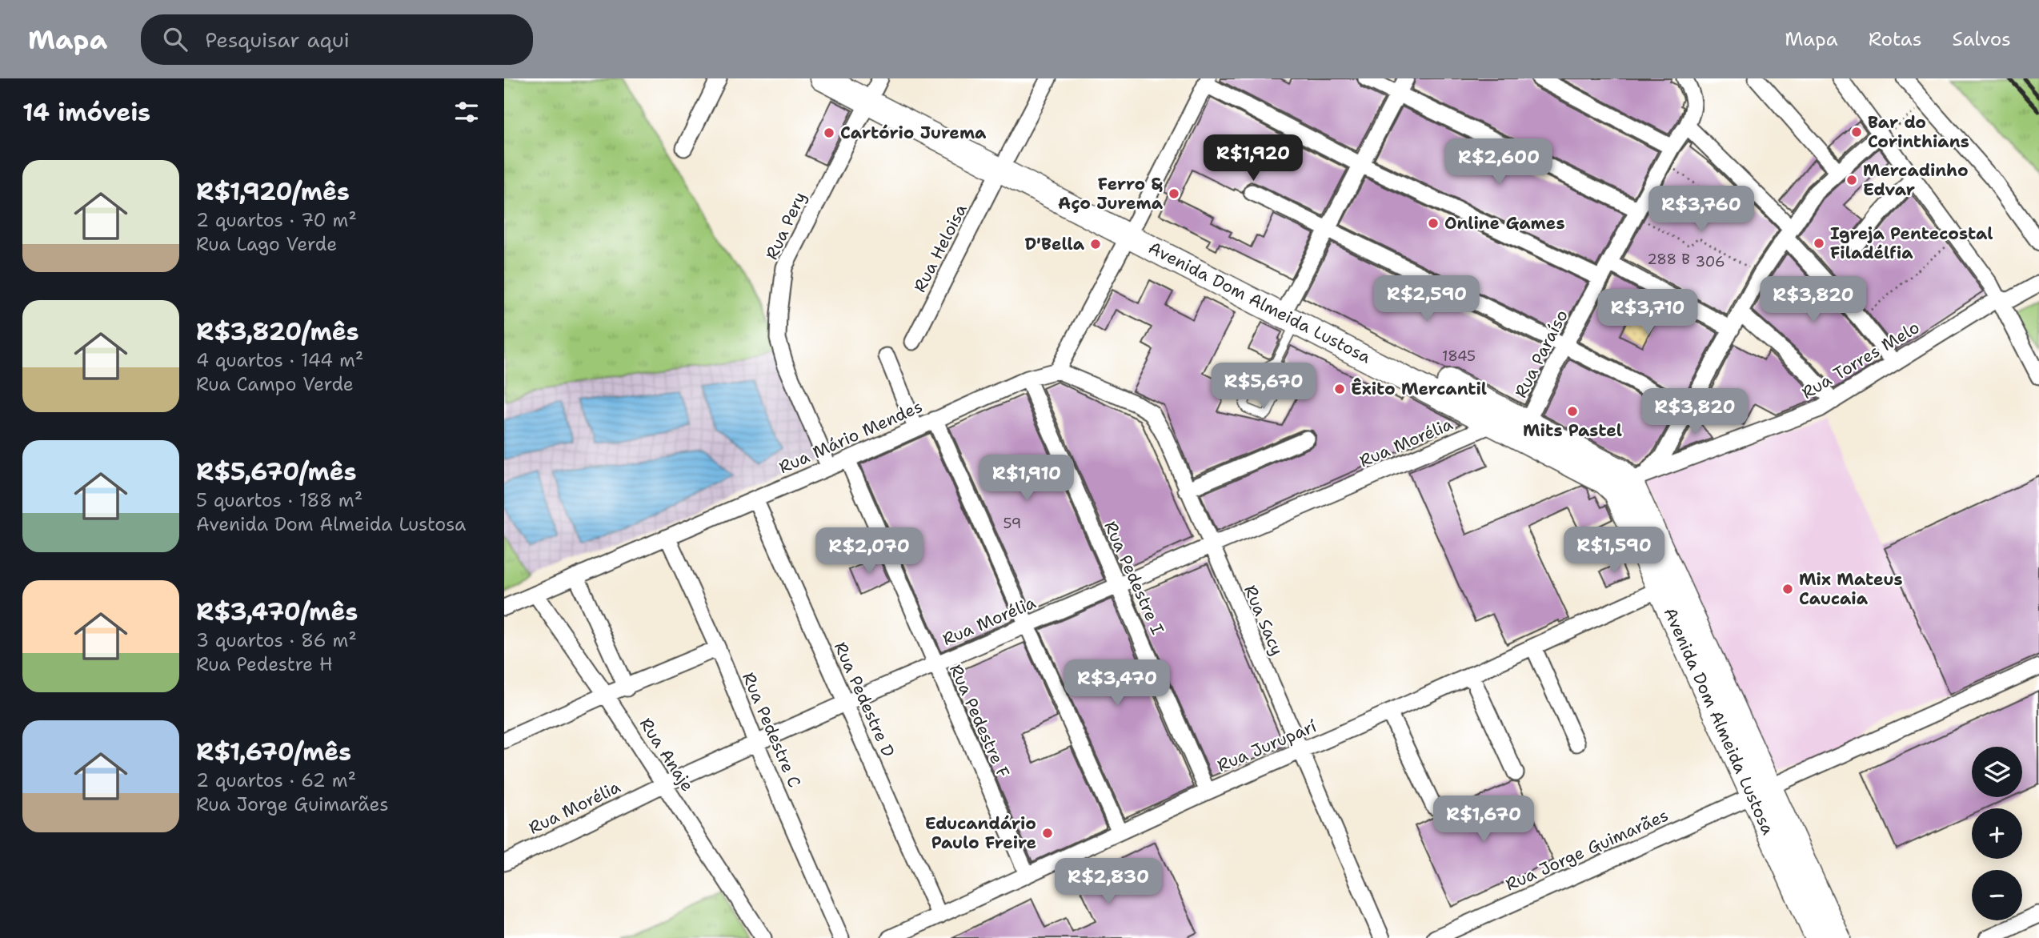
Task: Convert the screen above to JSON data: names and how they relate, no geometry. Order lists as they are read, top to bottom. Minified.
{"streets":{"main road":["Avenida Dom Almeida Lustosa"],"street":["Rua Pery","Rua Heloisa","Rua Paraíso","Rua Torres Melo","Rua Mário Mendes","Rua Morélia","Rua Pedestre I","Rua Sacy","Rua Pedestre D","Rua Pedestre F","Rua Pedestre C","Rua Juruparí","Rua Anaje","Rua Jorge Guimarães"]},"crossings":[["Rua Pery","Avenida Dom Almeida Lustosa"],["Rua Pery","Rua Mário Mendes"],["Rua Heloisa","Avenida Dom Almeida Lustosa"],["Avenida Dom Almeida Lustosa","Rua Paraíso"],["Avenida Dom Almeida Lustosa","Rua Torres Melo"],["Avenida Dom Almeida Lustosa","Rua Morélia"],["Avenida Dom Almeida Lustosa","Rua Juruparí"],["Avenida Dom Almeida Lustosa","Rua Jorge Guimarães"],["Rua Mário Mendes","Rua Pedestre I"],["Rua Mário Mendes","Rua Sacy"],["Rua Mário Mendes","Rua Pedestre D"],["Rua Mário Mendes","Rua Pedestre F"],["Rua Mário Mendes","Rua Pedestre C"],["Rua Mário Mendes","Rua Anaje"],["Rua Morélia","Rua Pedestre I"],["Rua Morélia","Rua Sacy"],["Rua Morélia","Rua Pedestre D"],["Rua Morélia","Rua Pedestre F"],["Rua Morélia","Rua Pedestre C"],["Rua Morélia","Rua Anaje"],["Rua Pedestre I","Rua Juruparí"],["Rua Sacy","Rua Juruparí"],["Rua Pedestre D","Rua Juruparí"],["Rua Pedestre F","Rua Juruparí"]],"places":["Bar do Corinthians","Cartório Jurema","Mercadinho Edvar","Ferro & Aço Jurema","Online Games","Igreja Pentecostal Filadélfia","D'Bella","Êxito Mercantil","Mits Pastel","Mix Mateus Caucaia","Educandário Paulo Freire"],"house_numbers":["288 B","306","1845","59"],"page":{"header":"Mapa","search":"Pesquisar aqui","nav":["Mapa","Rotas","Salvos"],"heading":"14 imóveis","price":["R$1,920","R$2,600","R$3,760","R$2,590","R$3,820","R$3,710","R$5,670","R$3,820","R$1,910","R$1,590","R$2,070","R$3,470","R$1,670","R$2,830"],"list":[{"name":"R$1,920/mês","note":"2 quartos · 70 m² · Rua Lago Verde"},{"name":"R$3,820/mês","note":"4 quartos · 144 m² · Rua Campo Verde"},{"name":"R$5,670/mês","note":"5 quartos · 188 m² · Avenida Dom Almeida Lustosa"},{"name":"R$3,470/mês","note":"3 quartos · 86 m² · Rua Pedestre H"},{"name":"R$1,670/mês","note":"2 quartos · 62 m² · Rua Jorge Guimarães"}],"map_buttons":["+","−"]}}
